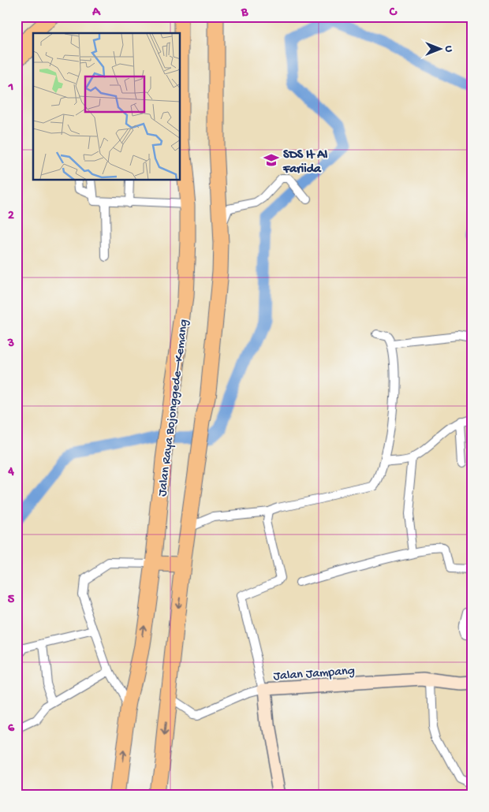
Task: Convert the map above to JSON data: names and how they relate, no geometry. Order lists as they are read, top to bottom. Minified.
{"streets":{"highway":["Jalan Raya Bojonggede—Kemang"],"street":["Jalan Jampang"]},"places":{"school or university":["SDS It Al Fariida"]},"north":"right","grid":{"columns":["A","B","C"],"rows":["1","2","3","4","5","6"]}}
